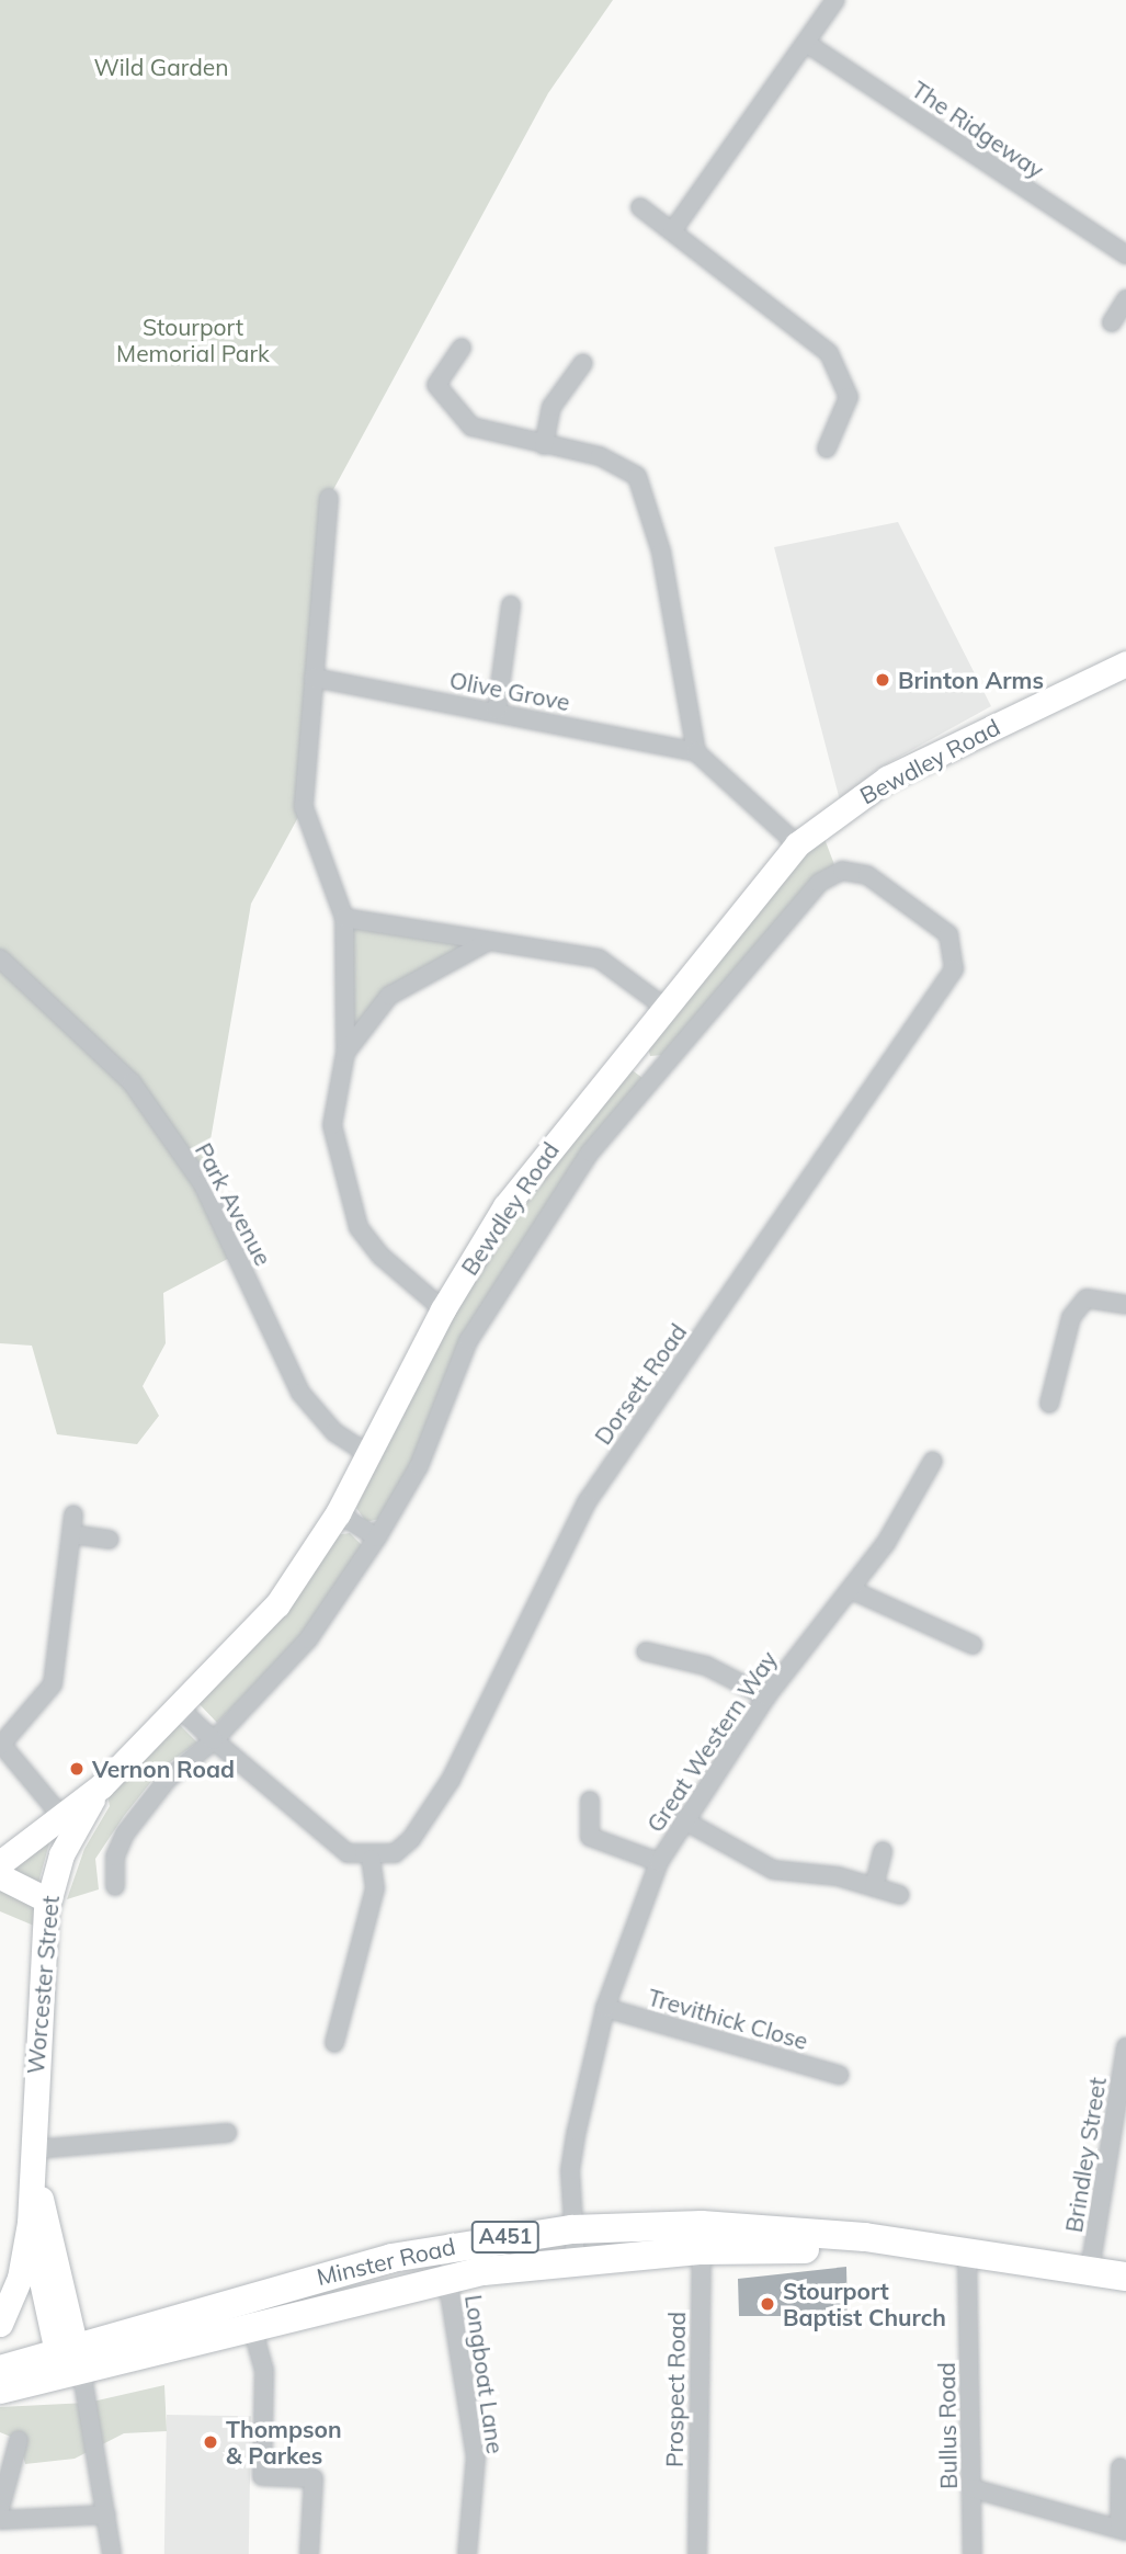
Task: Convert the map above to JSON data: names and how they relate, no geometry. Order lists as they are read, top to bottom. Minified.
{"streets":{"main road":["Bewdley Road","Worcester Street","A451","Minster Road"],"street":["The Ridgeway","Olive Grove","Park Avenue","Dorsett Road","Great Western Way","Trevithick Close","Brindley Street","Longboat Lane","Prospect Road","Bullus Road"]},"crossings":[["Bewdley Road","Park Avenue"],["Bewdley Road","Dorsett Road"],["Bewdley Road","Worcester Street"],["Great Western Way","Trevithick Close"],["Great Western Way","Minster Road"],["Worcester Street","Minster Road"],["Brindley Street","Minster Road"],["Minster Road","Longboat Lane"],["Minster Road","Prospect Road"],["Minster Road","Bullus Road"]],"parks":["Wild Garden","Stourport Memorial Park"],"places":["Brinton Arms","Vernon Road","Stourport Baptist Church","Thompson & Parkes"]}
